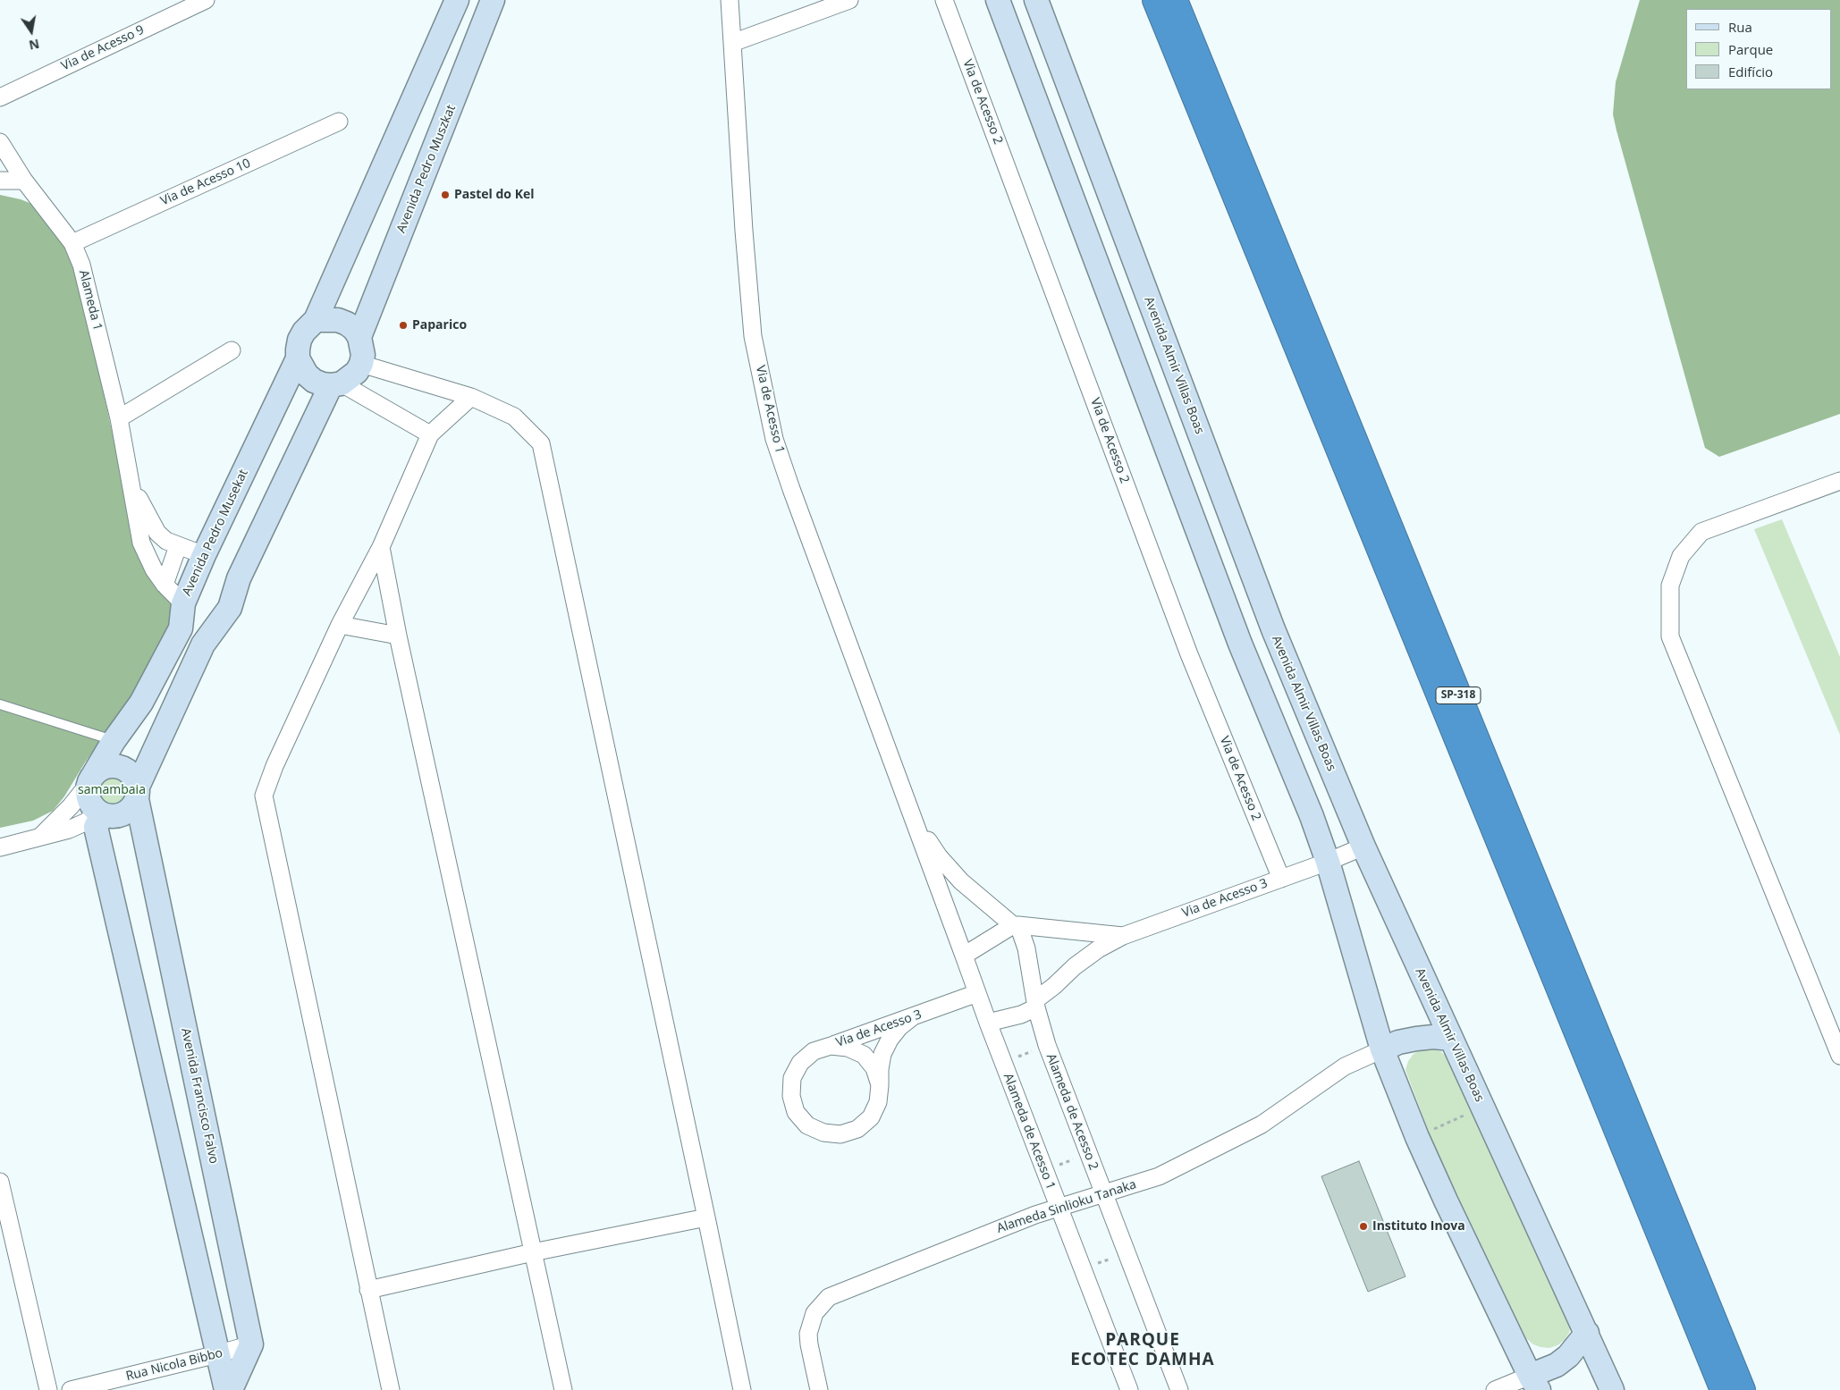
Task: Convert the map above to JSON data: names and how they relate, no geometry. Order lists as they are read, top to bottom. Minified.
{"streets":{"highway":["SP-318"],"street":["Via de Acesso 9","Via de Acesso 2","Avenida Pedro Muszkat","Via de Acesso 10","Alameda 1","Avenida Almir Villas Boas","Via de Acesso 1","Avenida Pedro Musekat","Via de Acesso 3","Avenida Francisco Falvo","Alameda de Acesso 2","Alameda de Acesso 1","Alameda Sinlioku Tanaka","Rua Nicola Bibbo"]},"crossings":[["Via de Acesso 2","Via de Acesso 3"],["Avenida Pedro Muszkat","Avenida Pedro Musekat"],["Via de Acesso 10","Alameda 1"],["Alameda 1","Avenida Pedro Musekat"],["Avenida Almir Villas Boas","Via de Acesso 3"],["Via de Acesso 1","Alameda de Acesso 1"],["Avenida Pedro Musekat","Avenida Francisco Falvo"],["Via de Acesso 3","Alameda de Acesso 2"],["Via de Acesso 3","Alameda de Acesso 1"],["Avenida Francisco Falvo","Rua Nicola Bibbo"],["Alameda de Acesso 2","Alameda Sinlioku Tanaka"],["Alameda de Acesso 1","Alameda Sinlioku Tanaka"]],"districts":["PARQUE ECOTEC DAMHA"],"parks":["samambaia"],"places":["Pastel do Kel","Paparico","Instituto Inova"],"legend":["Rua","Parque","Edifício"],"north":"bottom"}
